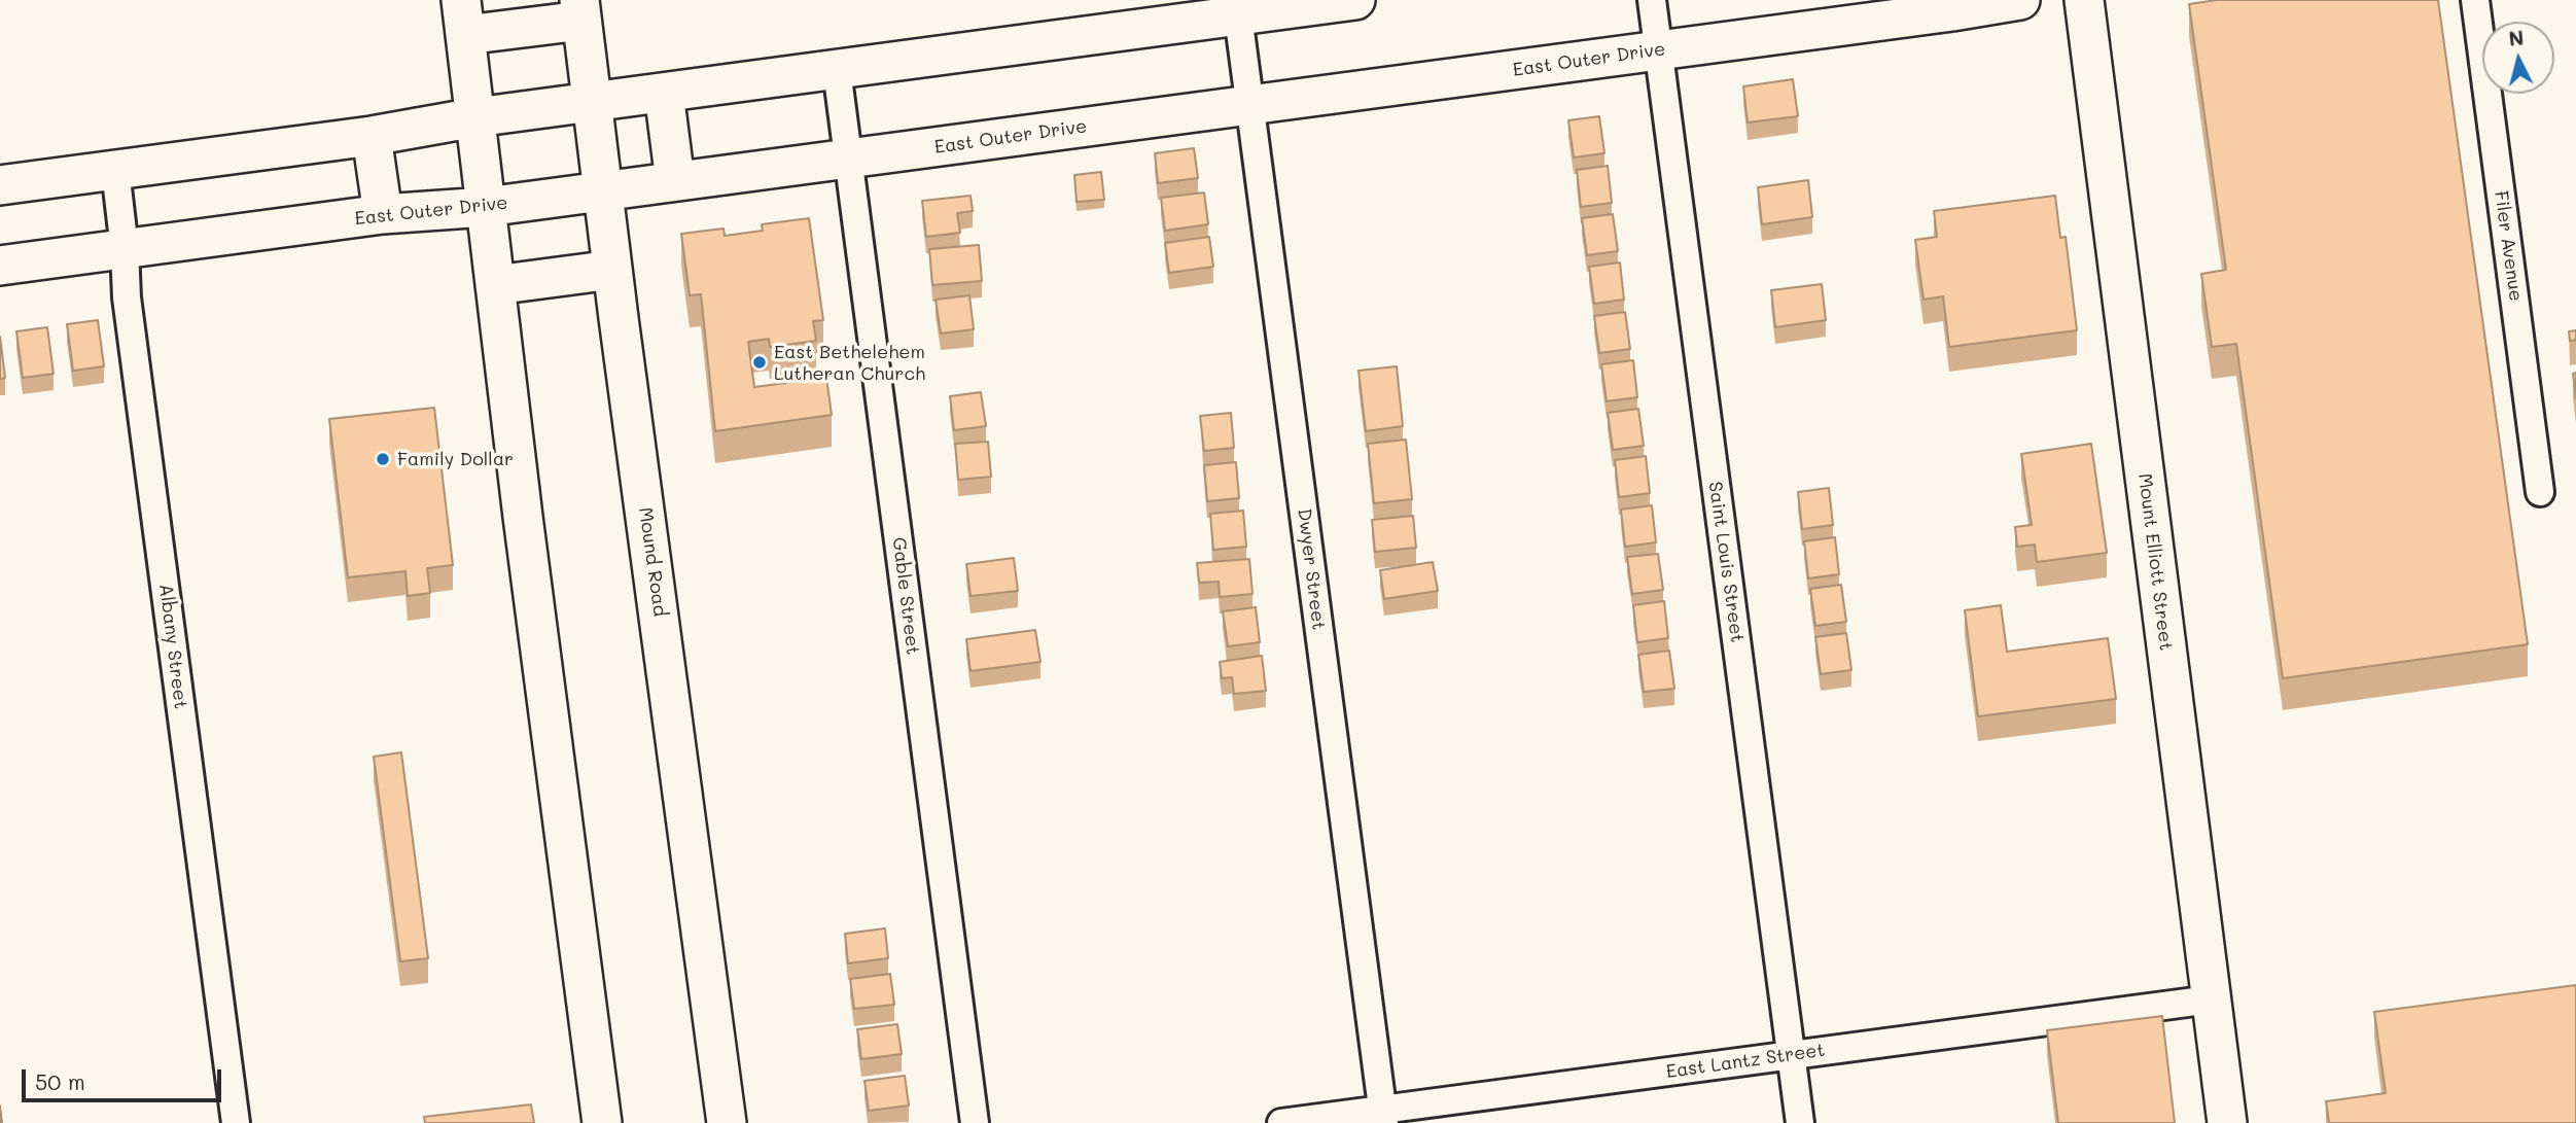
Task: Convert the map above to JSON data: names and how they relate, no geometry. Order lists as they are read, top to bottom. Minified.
{"streets":{"main road":["East Outer Drive","Mound Road","Mount Elliott Street"],"street":["Filer Avenue","Saint Louis Street","Dwyer Street","Gable Street","Albany Street","East Lantz Street"]},"crossings":[["East Outer Drive","Mound Road"],["East Outer Drive","Saint Louis Street"],["East Outer Drive","Dwyer Street"],["East Outer Drive","Gable Street"],["East Outer Drive","Albany Street"],["Saint Louis Street","East Lantz Street"],["Mount Elliott Street","East Lantz Street"],["Dwyer Street","East Lantz Street"]],"places":["East Bethelehem Lutheran Church","Family Dollar"],"scale_bar":"50 m","north":"top"}
